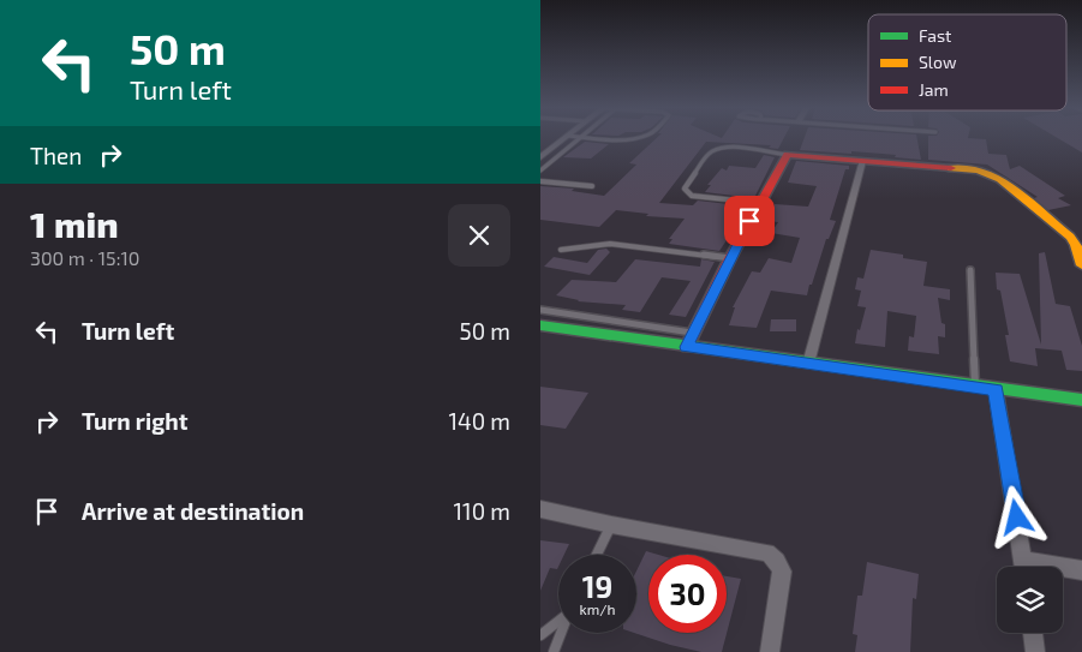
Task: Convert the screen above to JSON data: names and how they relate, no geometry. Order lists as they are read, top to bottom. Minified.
{"legend":["Fast","Slow","Jam"],"page":{"turn":["50 m","Turn left"],"then":"Then","heading":["1 min","300 m · 15:10"],"list":[{"name":"Turn left","value":"50 m"},{"name":"Turn right","value":"140 m"},{"name":"Arrive at destination","value":"110 m"}],"speed":"19 km/h","limit":"30"}}
